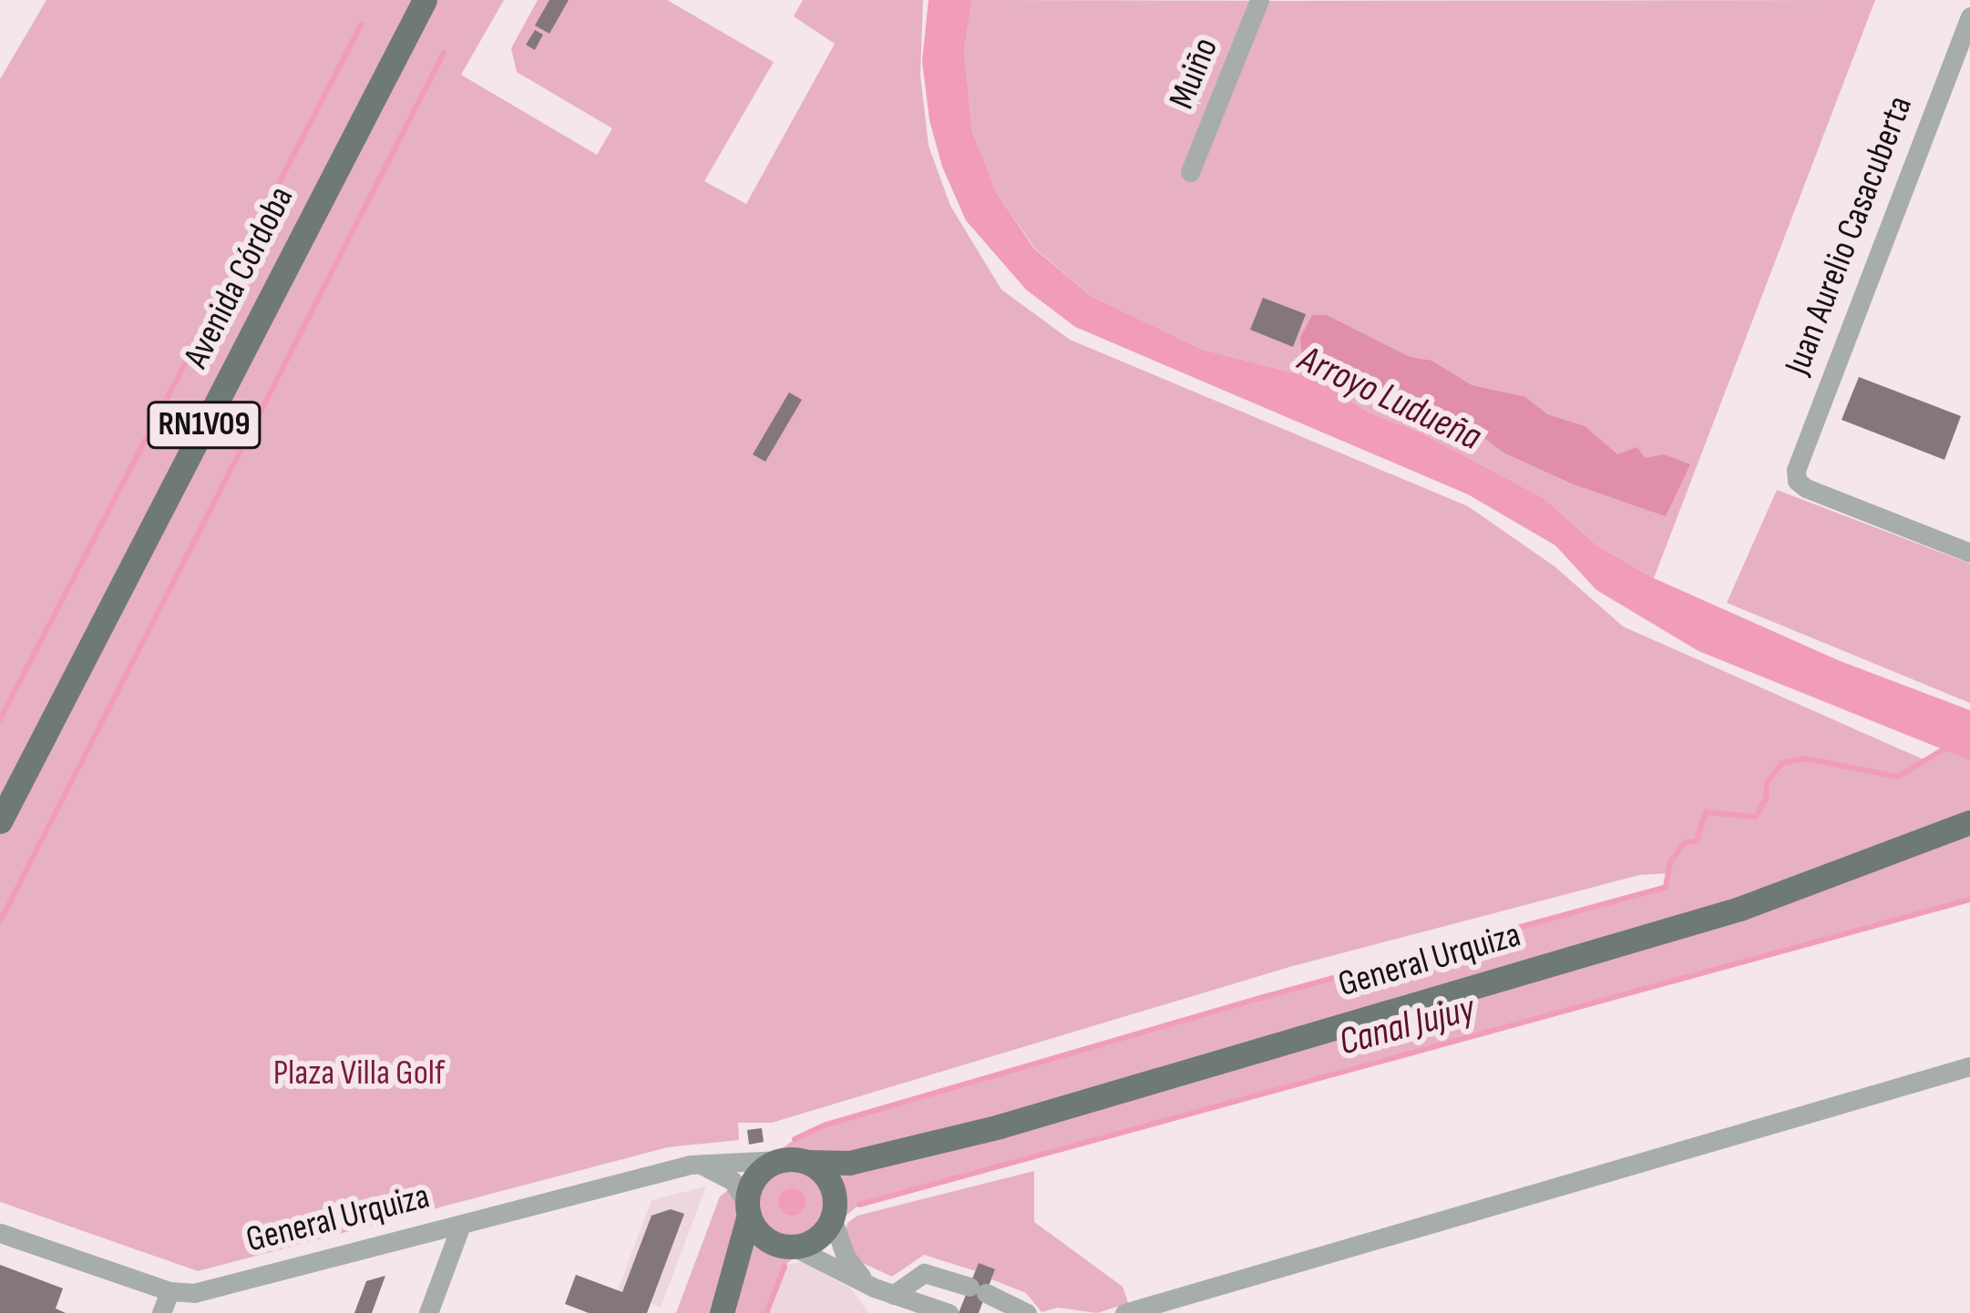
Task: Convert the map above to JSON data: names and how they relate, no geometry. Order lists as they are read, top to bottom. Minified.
{"streets":{"main road":["Avenida Córdoba","RN1V09","General Urquiza"],"street":["Muiño","Juan Aurelio Casacuberta"]},"water":["Arroyo Ludueña","Canal Jujuy"],"parks":["Plaza Villa Golf"]}
